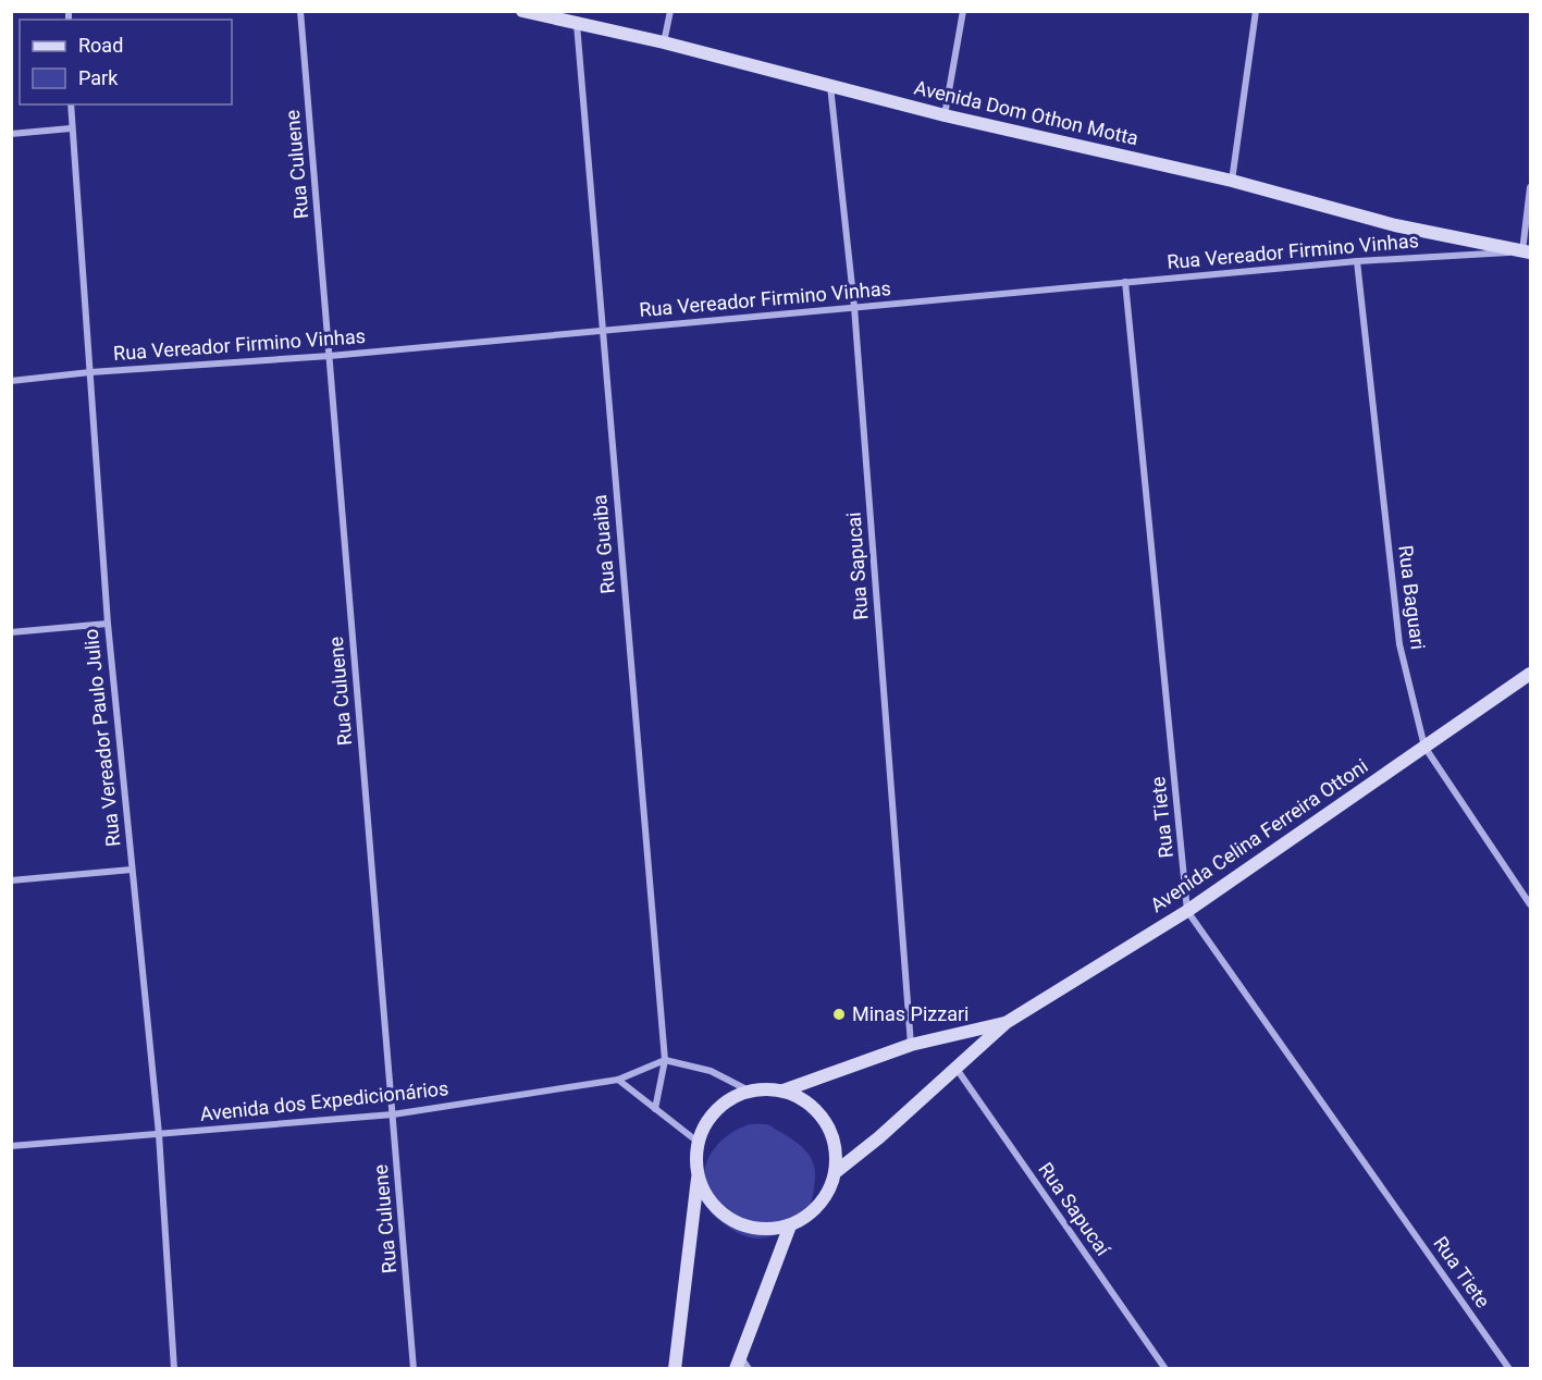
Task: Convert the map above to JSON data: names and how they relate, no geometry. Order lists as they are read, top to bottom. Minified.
{"streets":{"main road":["Avenida Dom Othon Motta","Avenida Celina Ferreira Ottoni"],"street":["Rua Culuene","Rua Vereador Firmino Vinhas","Rua Guaiba","Rua Sapucai","Rua Baguari","Rua Vereador Paulo Julio","Rua Tiete","Avenida dos Expedicionários","Rua Sapucaí"]},"crossings":[["Avenida Dom Othon Motta","Rua Vereador Firmino Vinhas"],["Avenida Dom Othon Motta","Rua Guaiba"],["Avenida Dom Othon Motta","Rua Sapucai"],["Rua Culuene","Rua Vereador Firmino Vinhas"],["Rua Culuene","Avenida dos Expedicionários"],["Rua Vereador Firmino Vinhas","Rua Guaiba"],["Rua Vereador Firmino Vinhas","Rua Sapucai"],["Rua Vereador Firmino Vinhas","Rua Baguari"],["Rua Vereador Firmino Vinhas","Rua Vereador Paulo Julio"],["Rua Vereador Firmino Vinhas","Rua Tiete"],["Rua Guaiba","Avenida dos Expedicionários"],["Rua Sapucai","Avenida Celina Ferreira Ottoni"],["Rua Baguari","Avenida Celina Ferreira Ottoni"],["Rua Vereador Paulo Julio","Avenida dos Expedicionários"],["Rua Tiete","Avenida Celina Ferreira Ottoni"],["Avenida Celina Ferreira Ottoni","Rua Sapucaí"]],"places":["Minas Pizzari"],"legend":["Road","Park"]}
